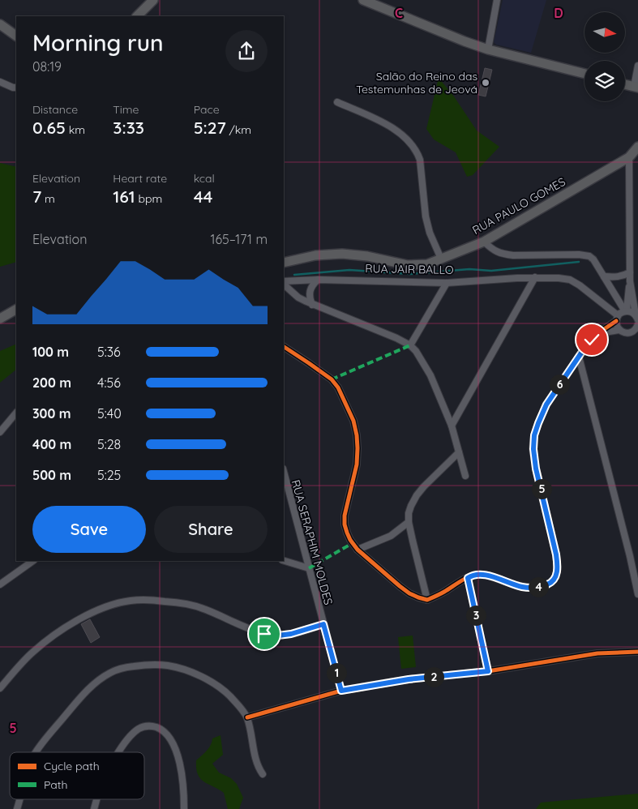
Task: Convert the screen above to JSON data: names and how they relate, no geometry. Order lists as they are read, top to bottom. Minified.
{"streets":{"main road":["RUA PAULO GOMES"],"street":["RUA JAIR BALLO","RUA SERAPHIM MOLDES"]},"places":["Salão do Reino das Testemunhas de Jeová"],"legend":["Cycle path","Path"],"north":"right","page":{"heading":["Morning run","08:19"],"stats":[["Distance","0.65 km"],["Time","3:33"],["Pace","5:27 /km"],["Elevation","7 m"],["Heart rate","161 bpm"],["kcal","44"]],"chart":["Elevation","165–171 m"],"list":[{"name":"100 m","note":"5:36"},{"name":"200 m","note":"4:56"},{"name":"300 m","note":"5:40"},{"name":"400 m","note":"5:28"},{"name":"500 m","note":"5:25"}],"pins":["6","5","4","3","1","2"],"buttons":["Save","Share"]},"grid":{"columns":["C","D"],"rows":["5"]}}
